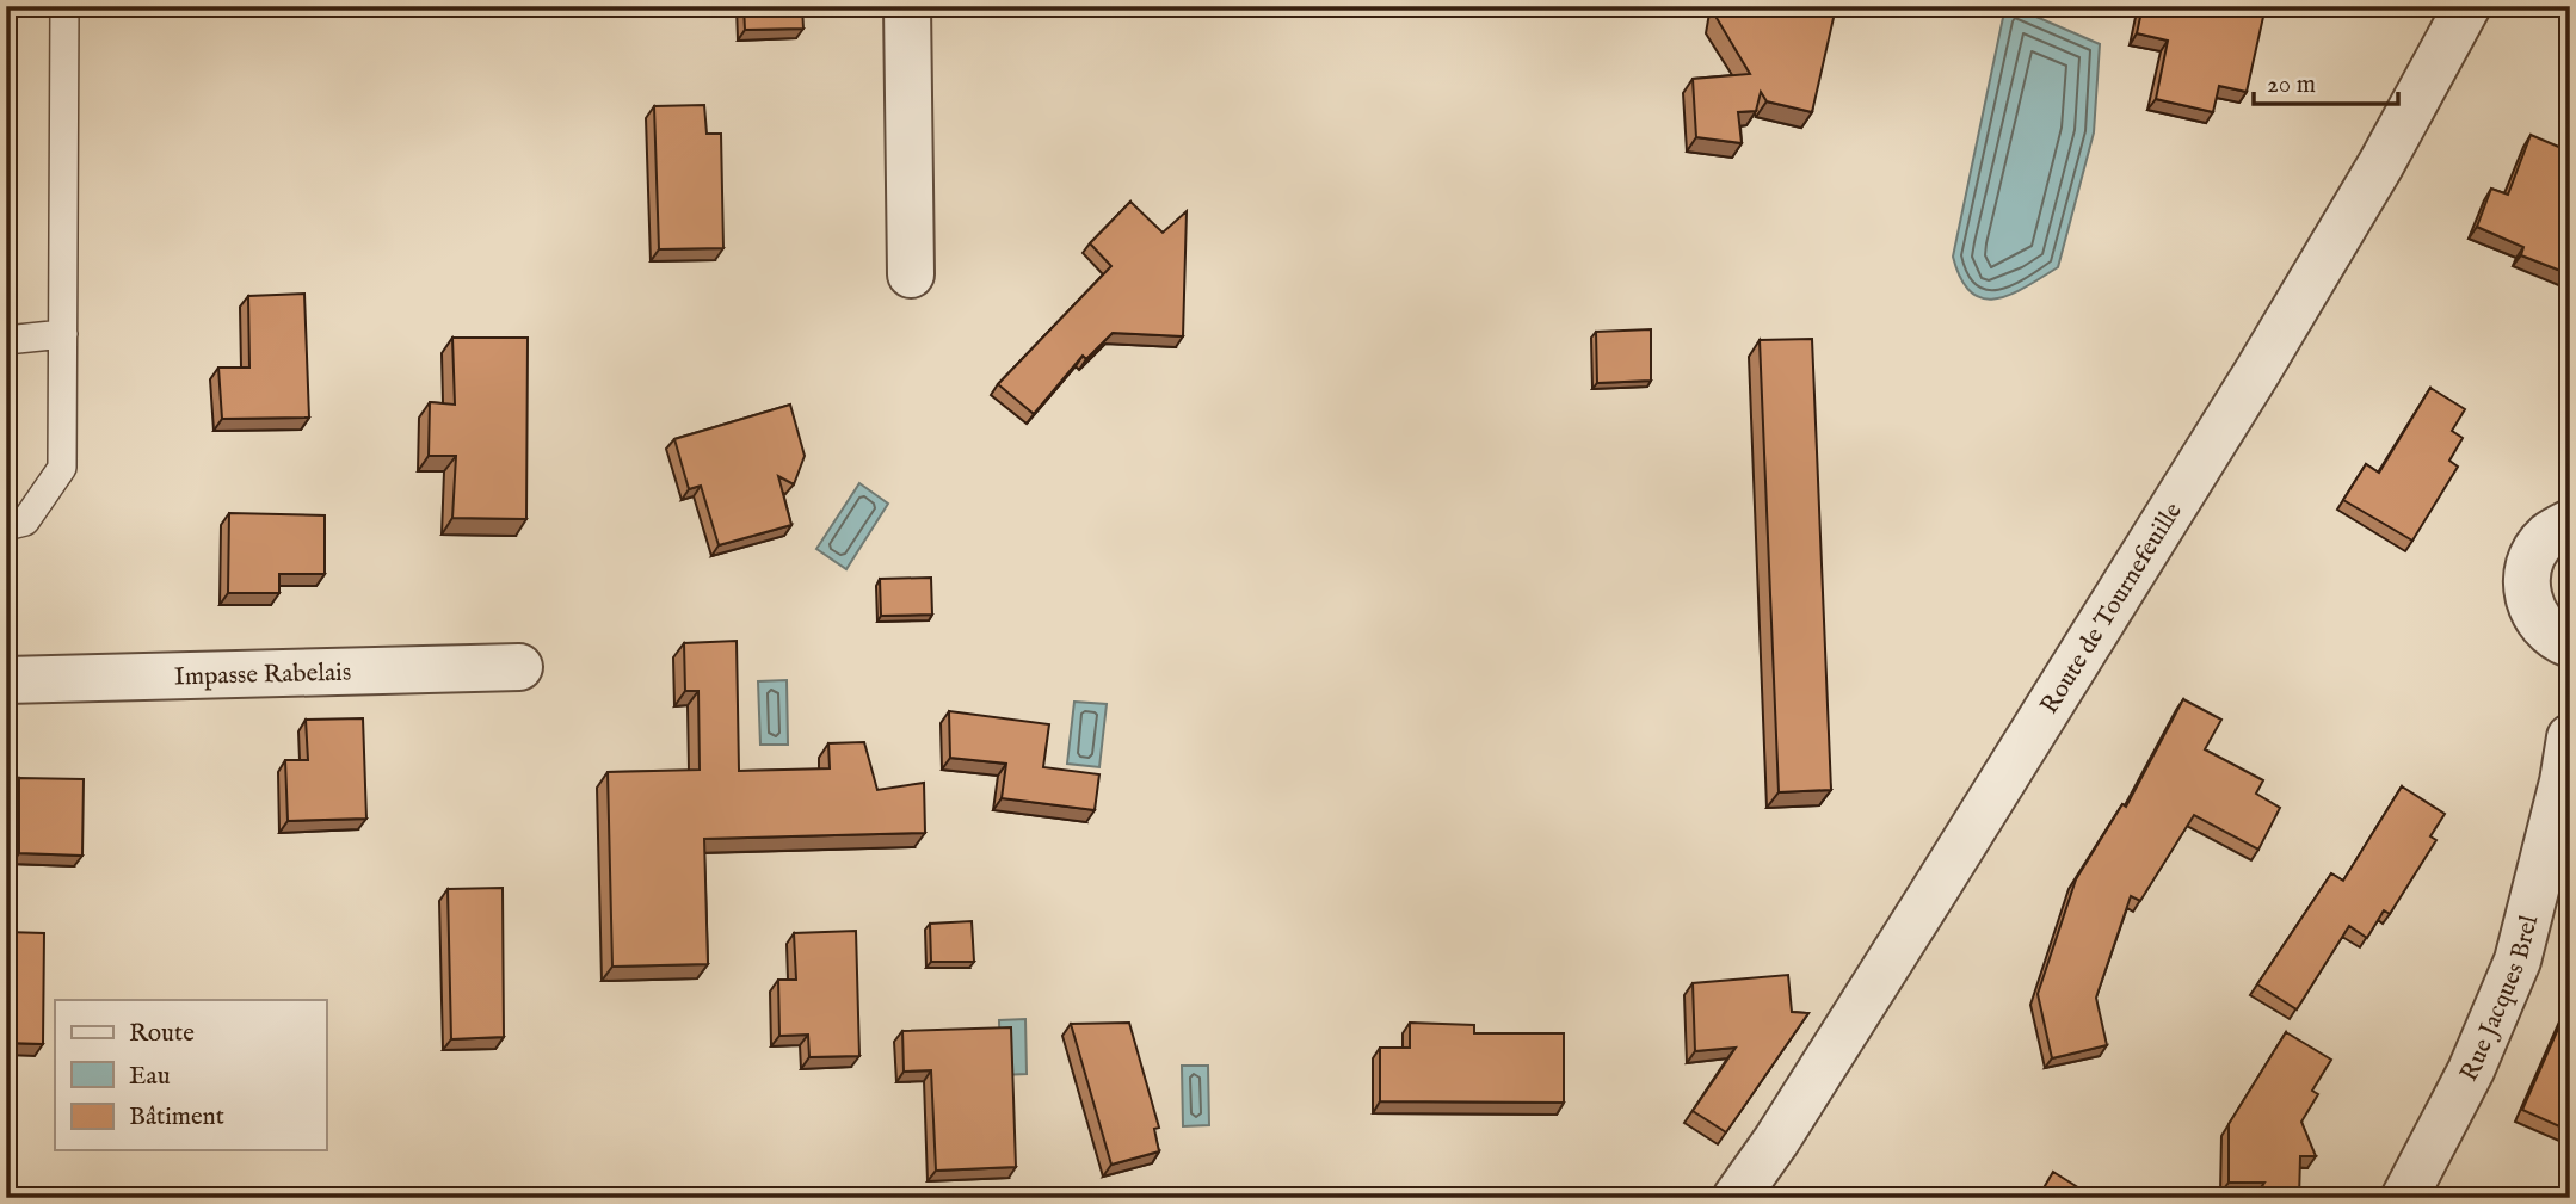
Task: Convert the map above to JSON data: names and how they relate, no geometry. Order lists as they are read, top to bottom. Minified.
{"streets":{"street":["Route de Tournefeuille","Impasse Rabelais","Rue Jacques Brel"]},"legend":["Route","Eau","Bâtiment"],"scale_bar":"20 m"}
